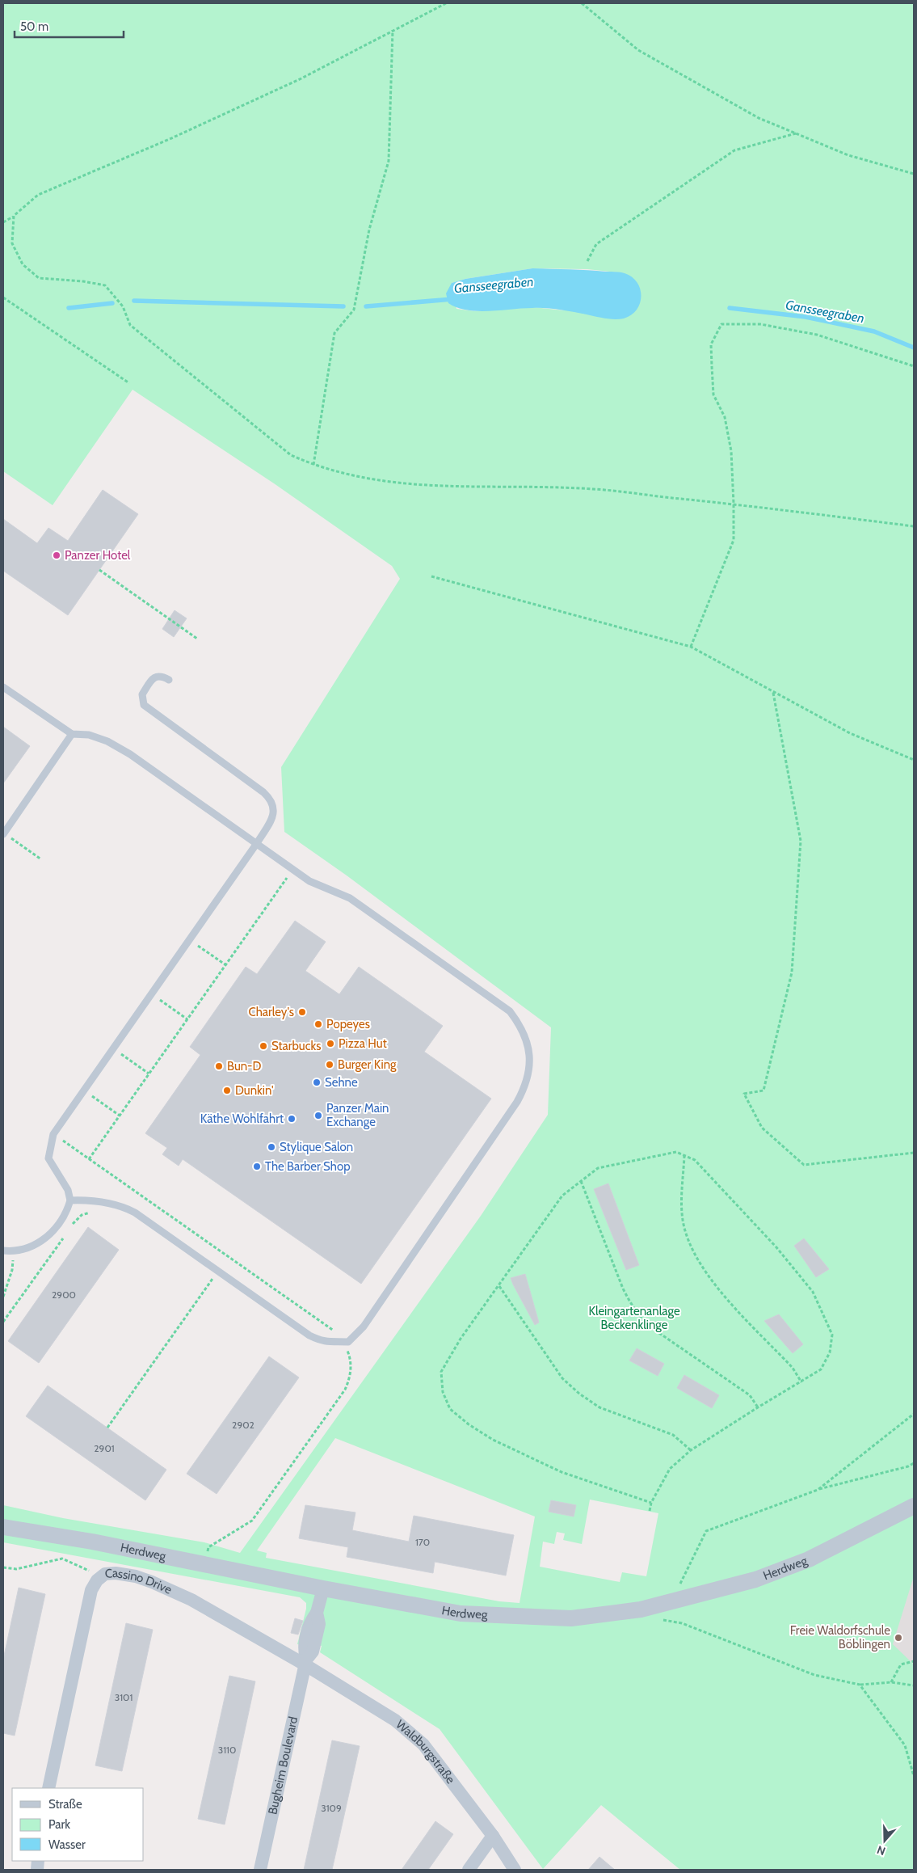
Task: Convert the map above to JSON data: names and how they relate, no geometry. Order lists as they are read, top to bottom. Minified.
{"streets":{"street":["Herdweg","Cassino Drive","Waldburgstraße","Bugheim Boulevard"]},"crossings":[["Herdweg","Bugheim Boulevard"],["Cassino Drive","Waldburgstraße"],["Cassino Drive","Bugheim Boulevard"],["Waldburgstraße","Bugheim Boulevard"]],"water":["Gansseegraben"],"parks":["Kleingartenanlage Beckenklinge"],"places":["Panzer Hotel","Charley's","Popeyes","Pizza Hut","Starbucks","Burger King","Bun-D","Sehne","Dunkin'","Panzer Main Exchange","Käthe Wohlfahrt","Stylique Salon","The Barber Shop","Freie Waldorfschule Böblingen"],"house_numbers":["2900","2902","2901","170","3101","3110","3109"],"legend":["Straße","Park","Wasser"],"scale_bar":"50 m","north":"bottom"}
